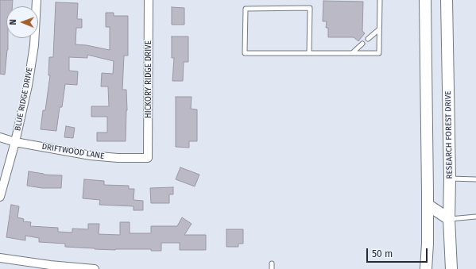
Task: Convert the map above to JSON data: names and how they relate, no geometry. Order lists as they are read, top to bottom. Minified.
{"streets":{"main road":["RESEARCH FOREST DRIVE"],"street":["HICKORY RIDGE DRIVE","BLUE RIDGE DRIVE","DRIFTWOOD LANE"]},"crossings":[["HICKORY RIDGE DRIVE","DRIFTWOOD LANE"],["BLUE RIDGE DRIVE","DRIFTWOOD LANE"]],"scale_bar":"50 m","north":"left"}
